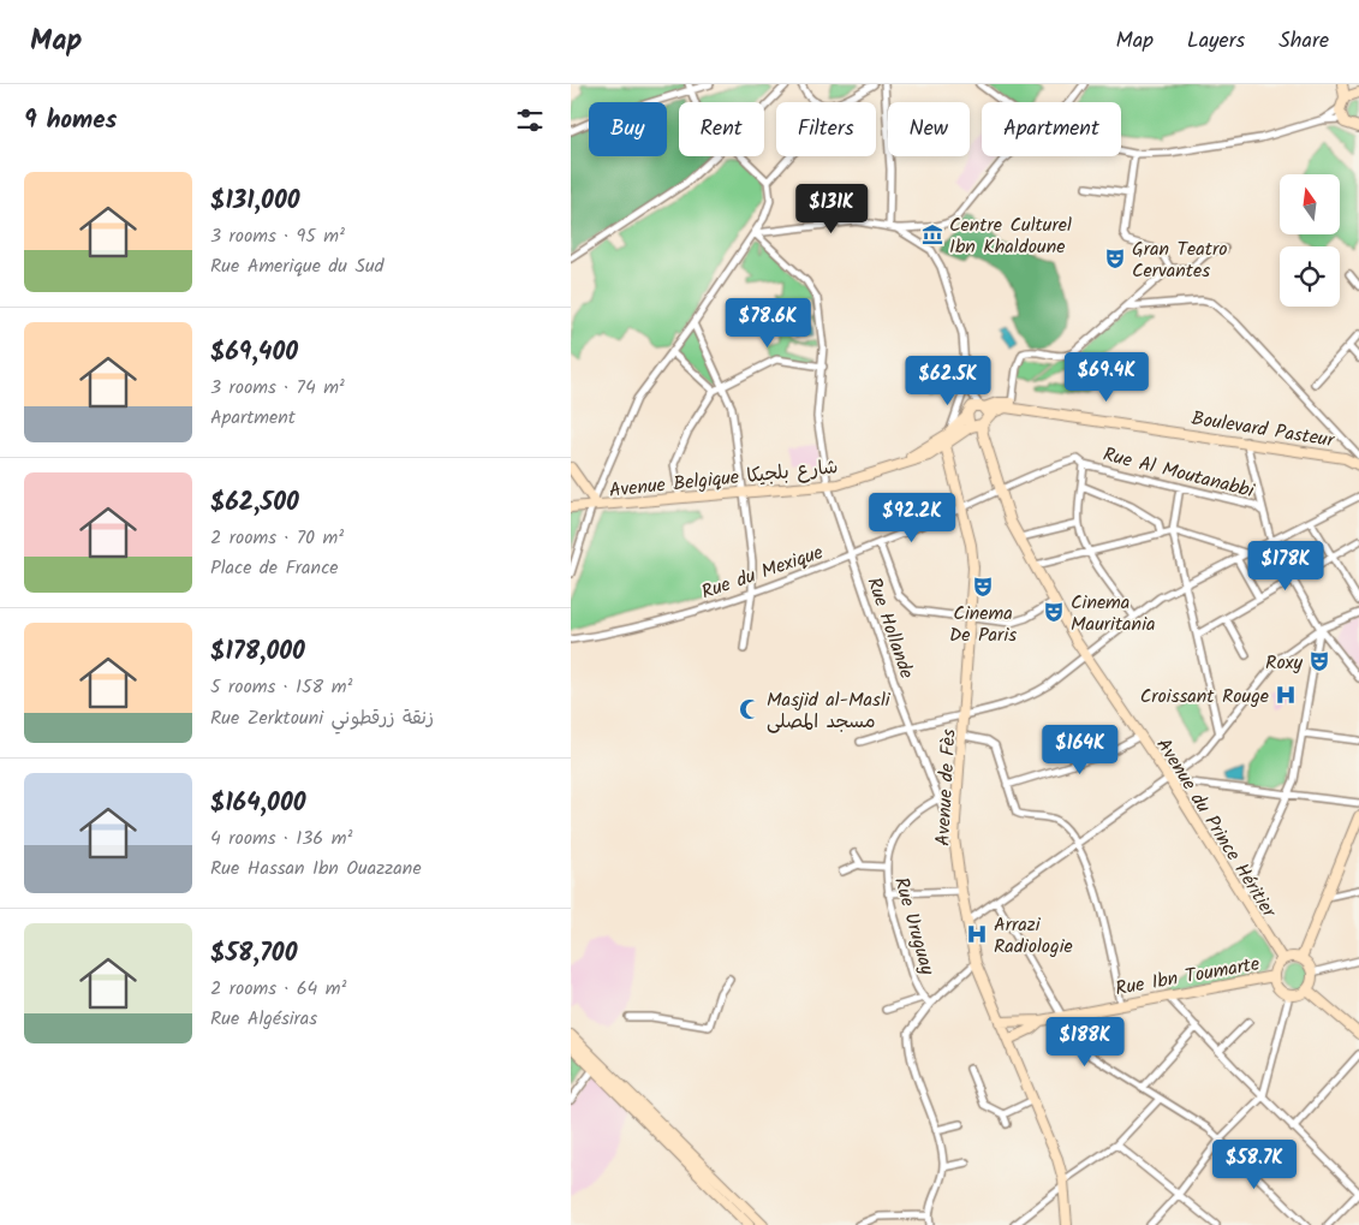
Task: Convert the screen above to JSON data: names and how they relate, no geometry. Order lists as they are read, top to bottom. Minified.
{"streets":{"main road":["Boulevard Pasteur","Avenue Belgique شارع بلجيكا","Avenue de Fès","Avenue du Prince Héritier","Rue Ibn Toumarte"],"street":["Rue Al Moutanabbi","Rue du Mexique","Rue Hollande","Rue Uruguay"]},"crossings":[["Boulevard Pasteur","Avenue Belgique شارع بلجيكا"],["Boulevard Pasteur","Avenue du Prince Héritier"],["Rue Al Moutanabbi","Rue du Mexique"],["Avenue Belgique شارع بلجيكا","Rue Hollande"],["Avenue Belgique شارع بلجيكا","Avenue de Fès"],["Avenue Belgique شارع بلجيكا","Avenue du Prince Héritier"],["Rue du Mexique","Rue Hollande"],["Rue du Mexique","Avenue de Fès"],["Rue du Mexique","Avenue du Prince Héritier"],["Rue Hollande","Avenue de Fès"],["Rue Hollande","Rue Uruguay"],["Avenue de Fès","Rue Ibn Toumarte"],["Avenue du Prince Héritier","Rue Ibn Toumarte"]],"places":{"museum":["Centre Culturel Ibn Khaldoune"],"theatre":["Gran Teatro Cervantes","Cinema De Paris","Cinema Mauritania","Roxy"],"hospital":["Croissant Rouge","Arrazi Radiologie"],"mosque":["Masjid al-Masli مسجد المصلى"]},"north":"top","page":{"header":"Map","nav":["Map","Layers","Share"],"heading":"9 homes","chip":["Buy","Rent","Filters","New","Apartment"],"list":[{"name":"$131,000","note":"3 rooms · 95 m² · Rue Amerique du Sud"},{"name":"$69,400","note":"3 rooms · 74 m² · Apartment"},{"name":"$62,500","note":"2 rooms · 70 m² · Place de France"},{"name":"$178,000","note":"5 rooms · 158 m² · Rue Zerktouni زنقة زرقطوني"},{"name":"$164,000","note":"4 rooms · 136 m² · Rue Hassan Ibn Ouazzane"},{"name":"$58,700","note":"2 rooms · 64 m² · Rue Algésiras"}],"price":["$131K","$78.6K","$69.4K","$62.5K","$92.2K","$178K","$164K","$188K","$58.7K"]}}
